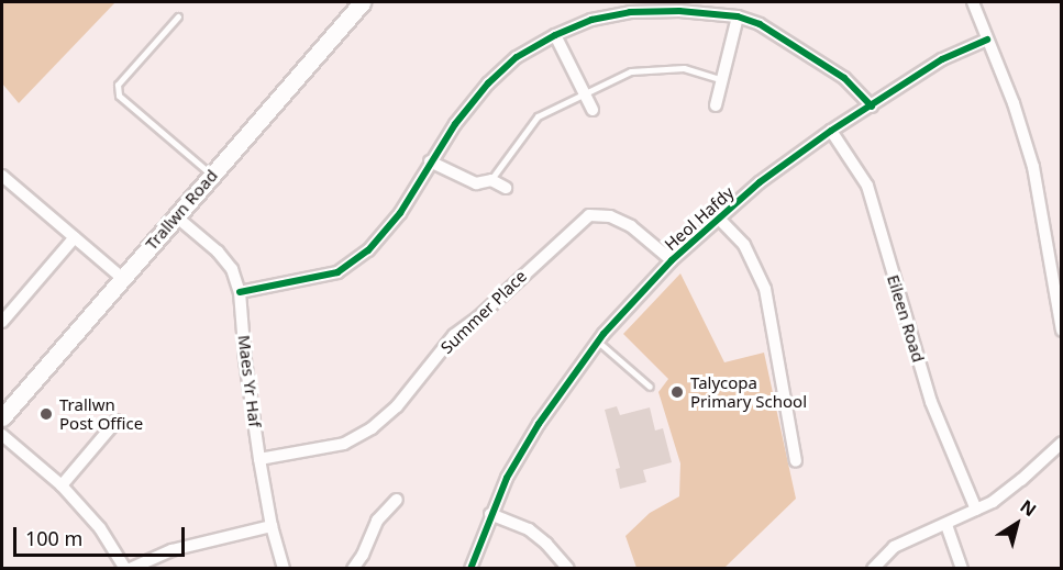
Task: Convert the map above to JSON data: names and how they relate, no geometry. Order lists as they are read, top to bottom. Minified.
{"streets":{"street":["Trallwn Road","Heol Hafdy","Summer Place","Eileen Road","Maes Yr Haf"]},"crossings":[["Trallwn Road","Maes Yr Haf"],["Heol Hafdy","Summer Place"],["Heol Hafdy","Eileen Road"],["Summer Place","Maes Yr Haf"]],"places":["Talycopa Primary School","Trallwn Post Office"],"scale_bar":"100 m","north":"top right"}
